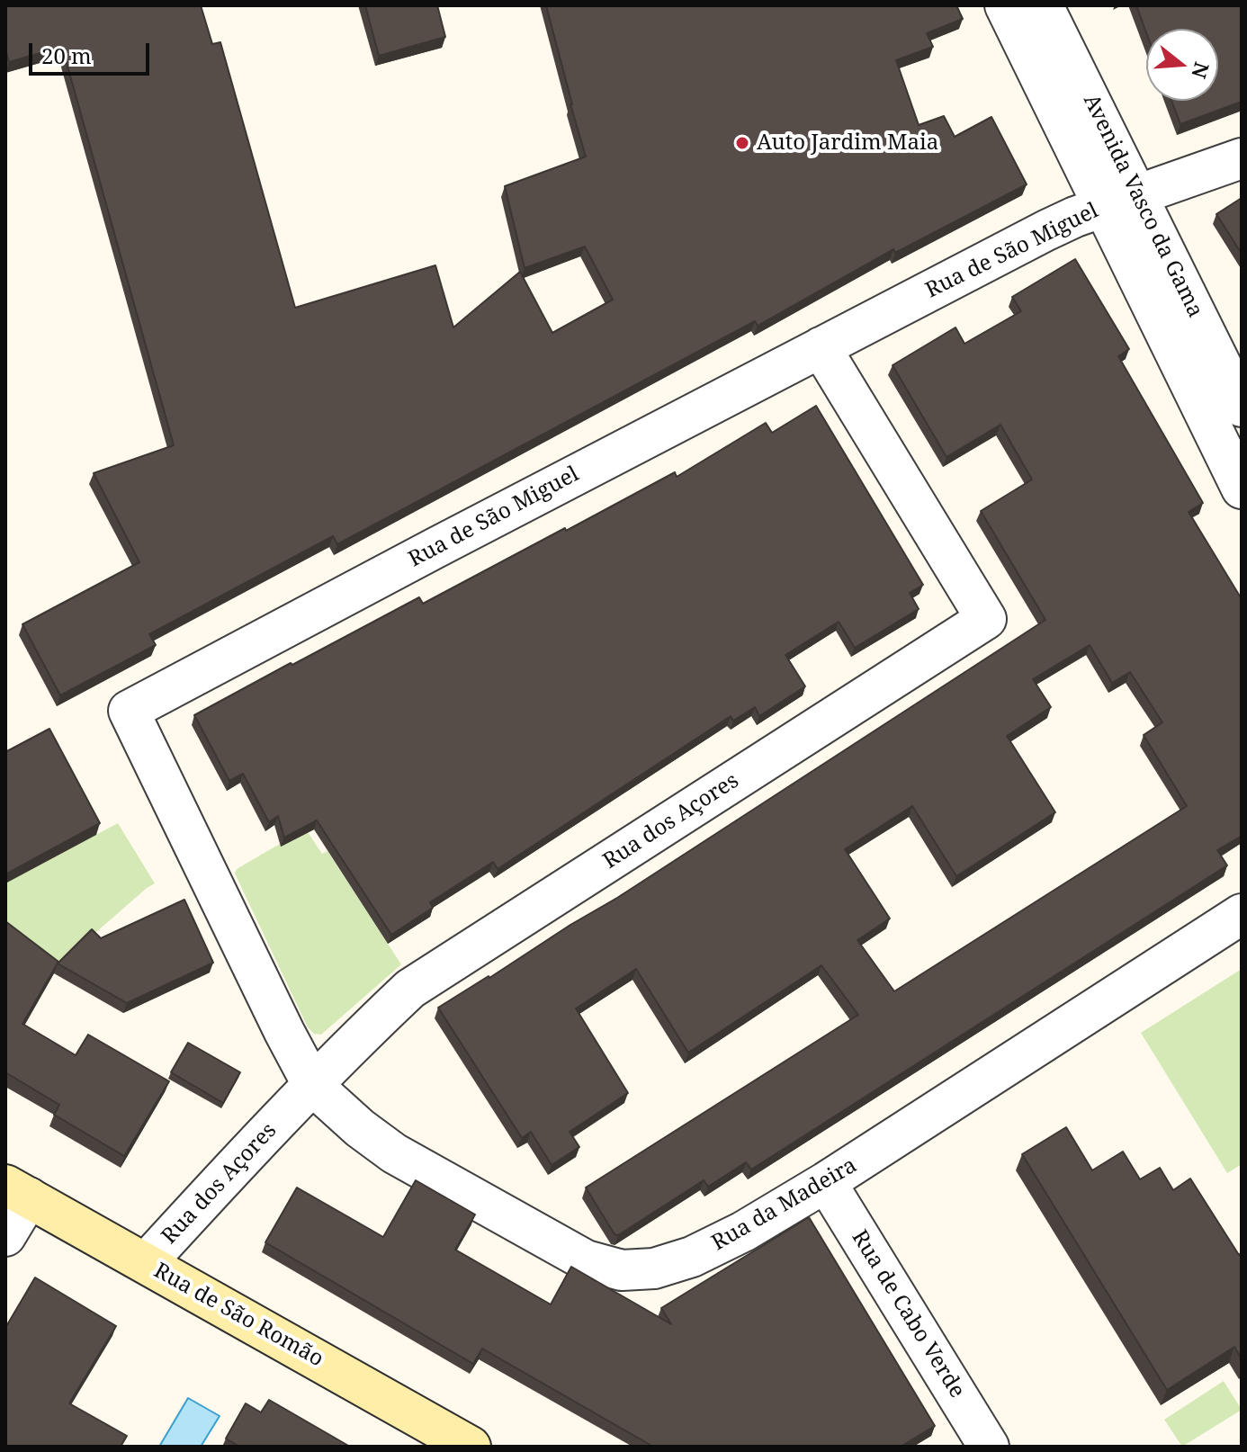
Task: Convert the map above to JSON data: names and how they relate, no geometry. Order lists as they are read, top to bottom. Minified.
{"streets":{"main road":["Rua de São Romão"],"street":["Avenida Vasco da Gama","Rua de São Miguel","Rua dos Açores","Rua da Madeira","Rua de Cabo Verde"]},"crossings":[["Avenida Vasco da Gama","Rua de São Miguel"],["Rua de São Miguel","Rua dos Açores"],["Rua de São Miguel","Rua da Madeira"],["Rua dos Açores","Rua da Madeira"],["Rua dos Açores","Rua de São Romão"],["Rua da Madeira","Rua de Cabo Verde"]],"places":["Auto Jardim Maia"],"scale_bar":"20 m","north":"right"}
